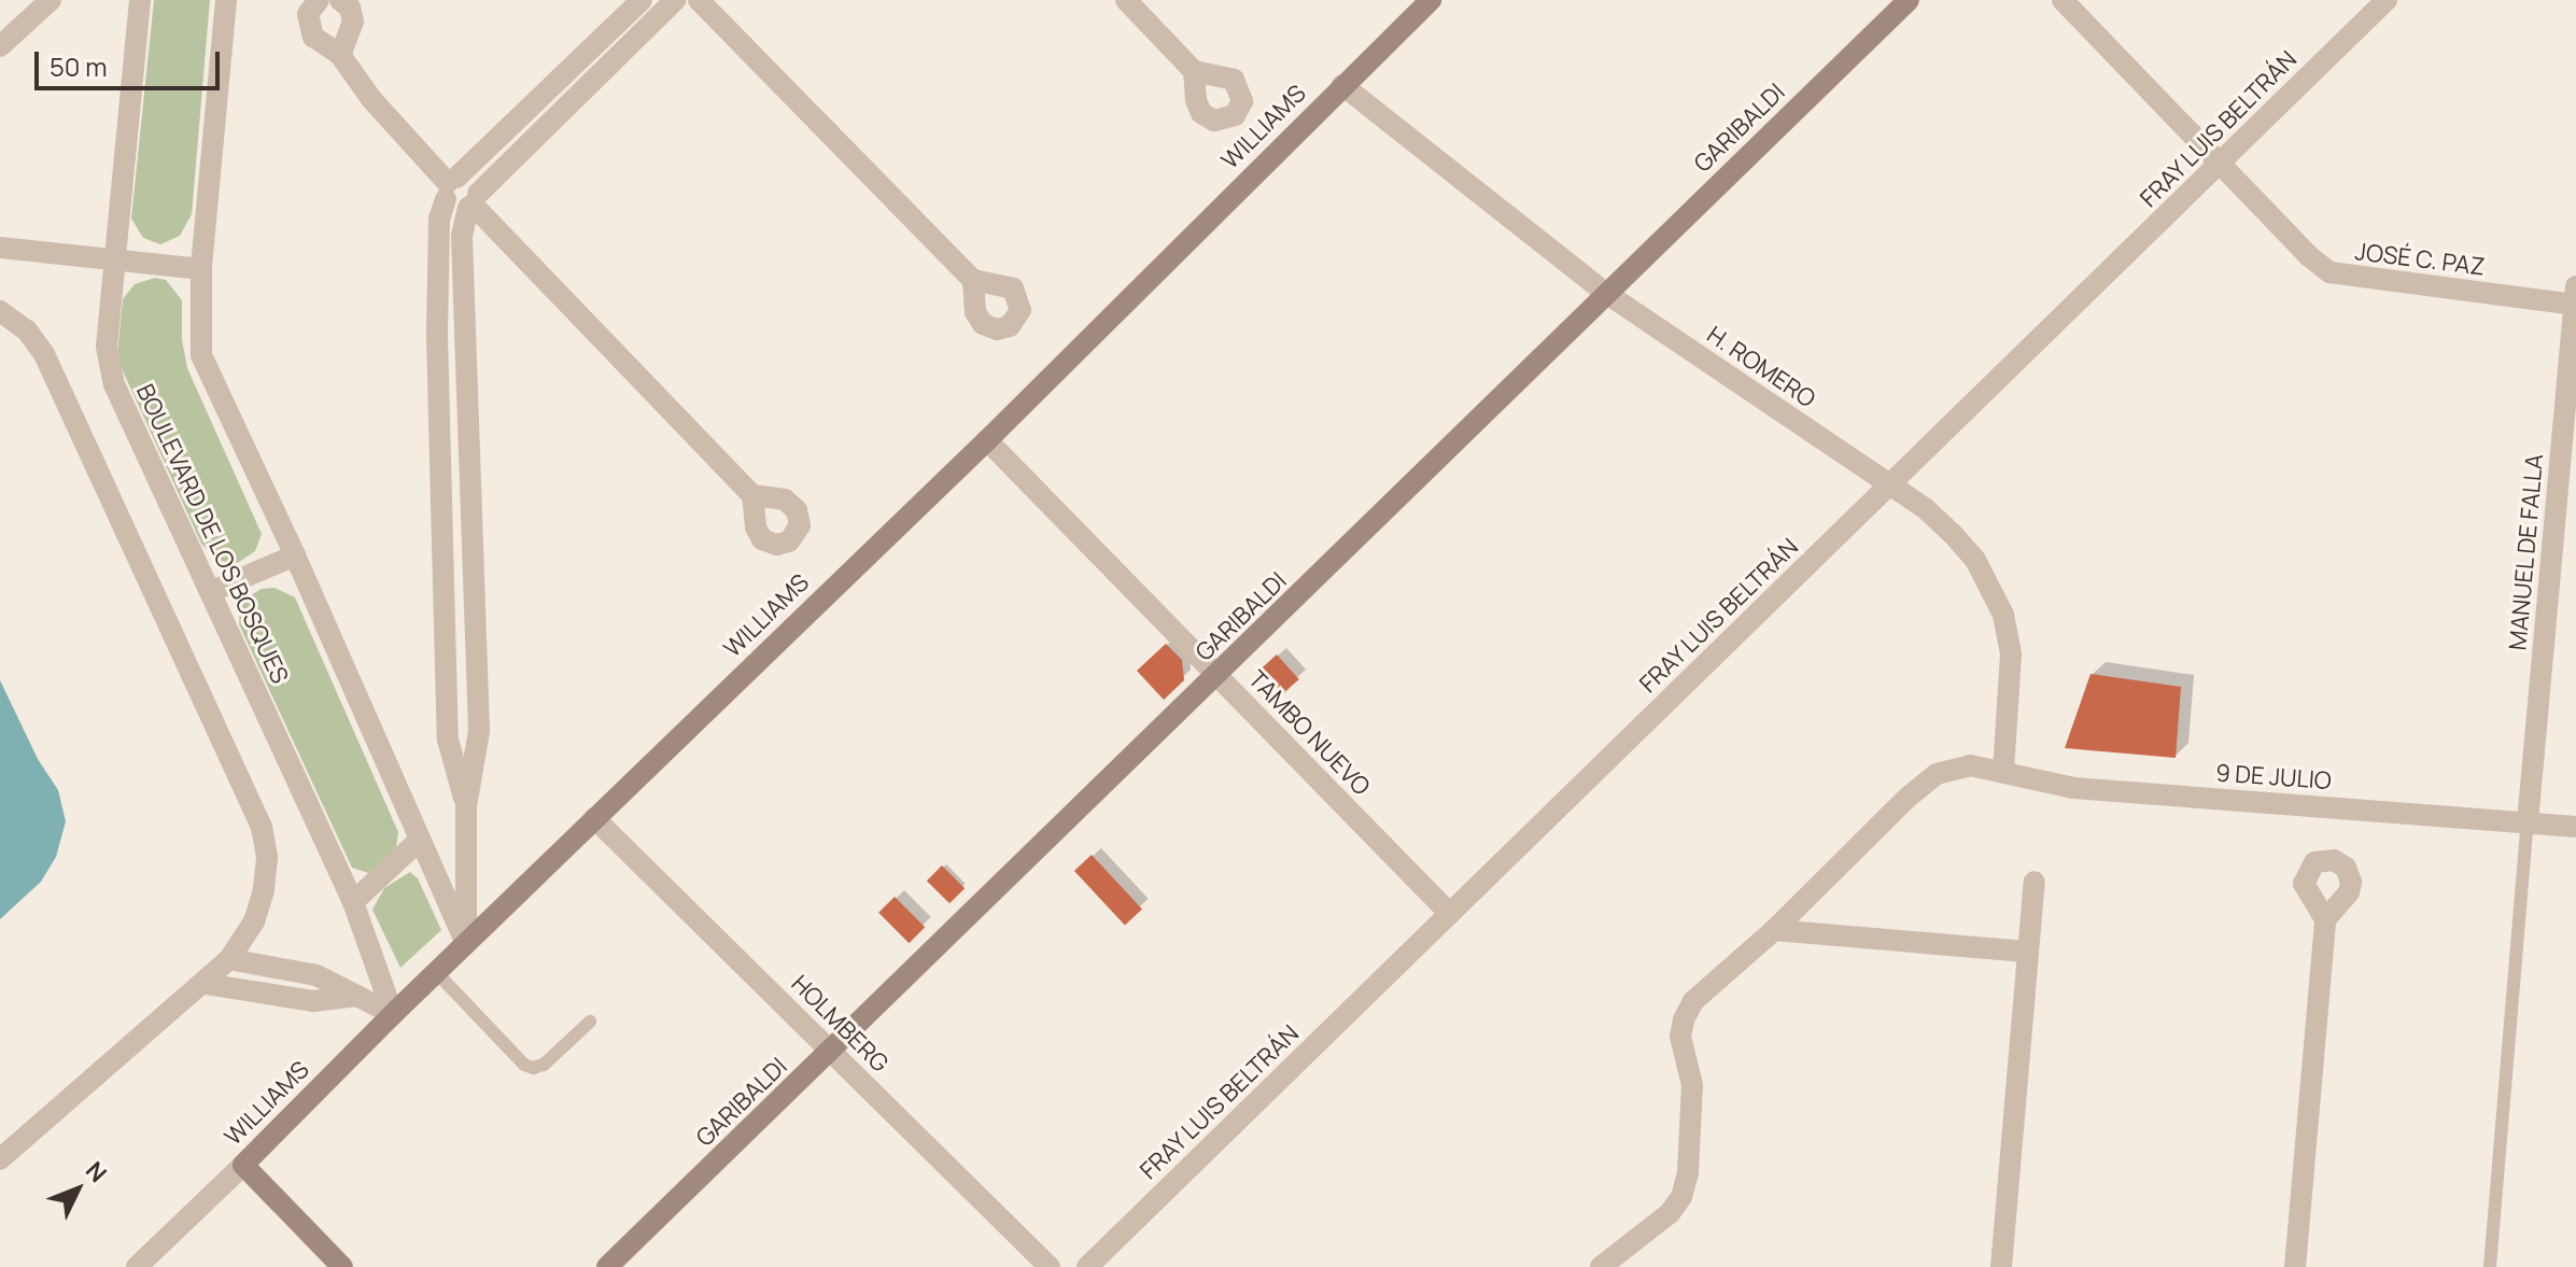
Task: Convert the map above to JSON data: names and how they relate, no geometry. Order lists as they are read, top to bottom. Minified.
{"streets":{"street":["WILLIAMS","GARIBALDI","FRAY LUIS BELTRÁN","JOSÉ C. PAZ","H. ROMERO","BOULEVARD DE LOS BOSQUES","MANUEL DE FALLA","TAMBO NUEVO","9 DE JULIO","HOLMBERG"]},"crossings":[["WILLIAMS","H. ROMERO"],["WILLIAMS","BOULEVARD DE LOS BOSQUES"],["WILLIAMS","TAMBO NUEVO"],["WILLIAMS","HOLMBERG"],["GARIBALDI","H. ROMERO"],["GARIBALDI","TAMBO NUEVO"],["GARIBALDI","HOLMBERG"],["FRAY LUIS BELTRÁN","JOSÉ C. PAZ"],["FRAY LUIS BELTRÁN","H. ROMERO"],["FRAY LUIS BELTRÁN","TAMBO NUEVO"],["JOSÉ C. PAZ","MANUEL DE FALLA"],["H. ROMERO","9 DE JULIO"],["MANUEL DE FALLA","9 DE JULIO"]],"scale_bar":"50 m","north":"top right"}
